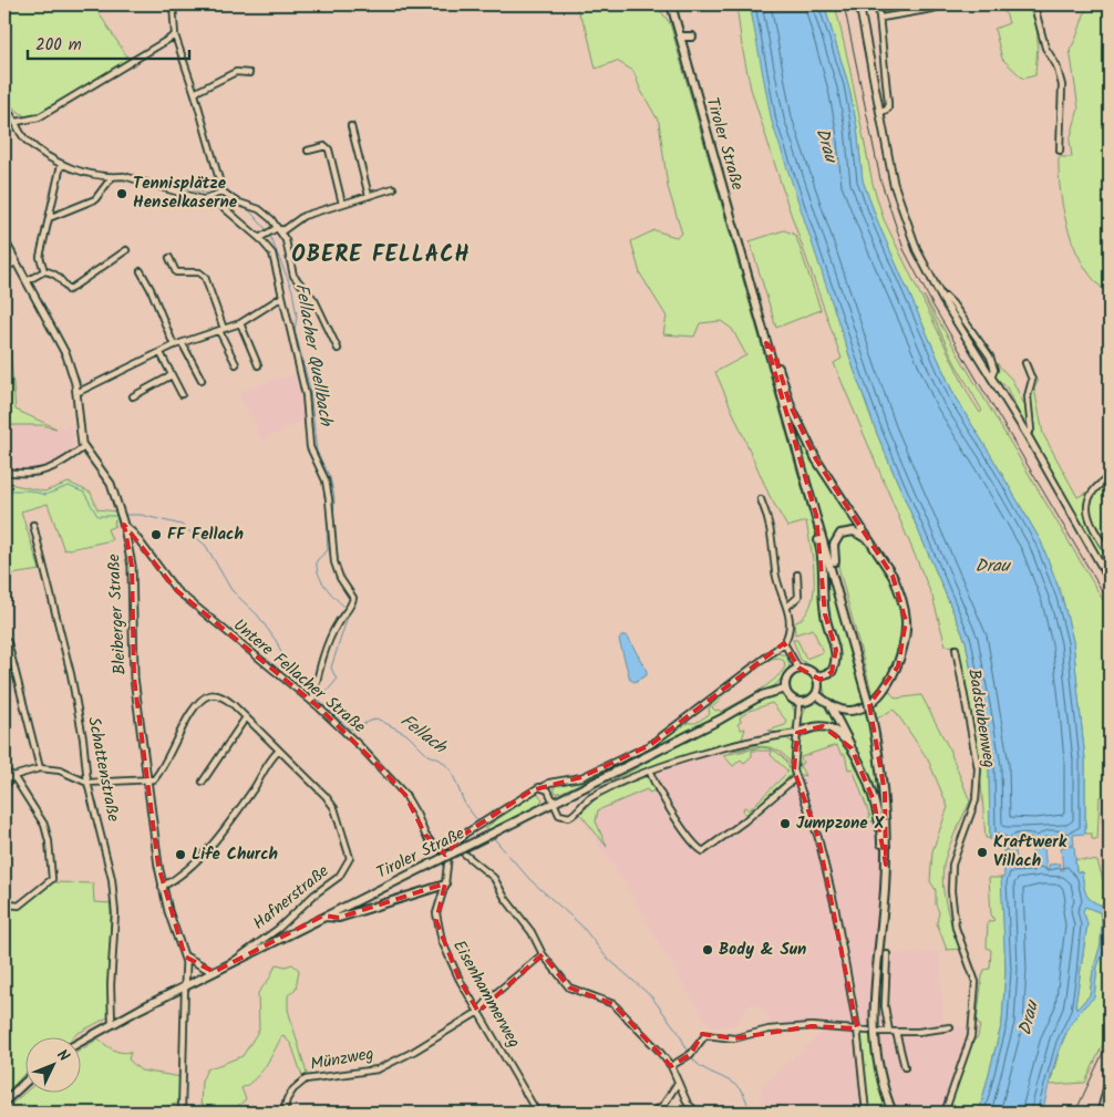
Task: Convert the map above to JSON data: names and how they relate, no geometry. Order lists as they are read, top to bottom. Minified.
{"streets":{"main road":["Tiroler Straße","Bleiberger Straße"],"street":["Untere Fellacher Straße","Badstubenweg","Schattenstraße","Hafnerstraße","Eisenhammerweg","Münzweg"]},"crossings":[["Tiroler Straße","Bleiberger Straße"],["Tiroler Straße","Schattenstraße"],["Tiroler Straße","Hafnerstraße"],["Bleiberger Straße","Untere Fellacher Straße"],["Bleiberger Straße","Hafnerstraße"],["Untere Fellacher Straße","Eisenhammerweg"],["Eisenhammerweg","Münzweg"]],"districts":["OBERE FELLACH"],"water":["Drau","Fellacher Quellbach","Fellach"],"places":["Tennisplätze Henselkaserne","FF Fellach","Jumpzone X","Kraftwerk Villach","Life Church","Body & Sun"],"scale_bar":"200 m","north":"top right"}
